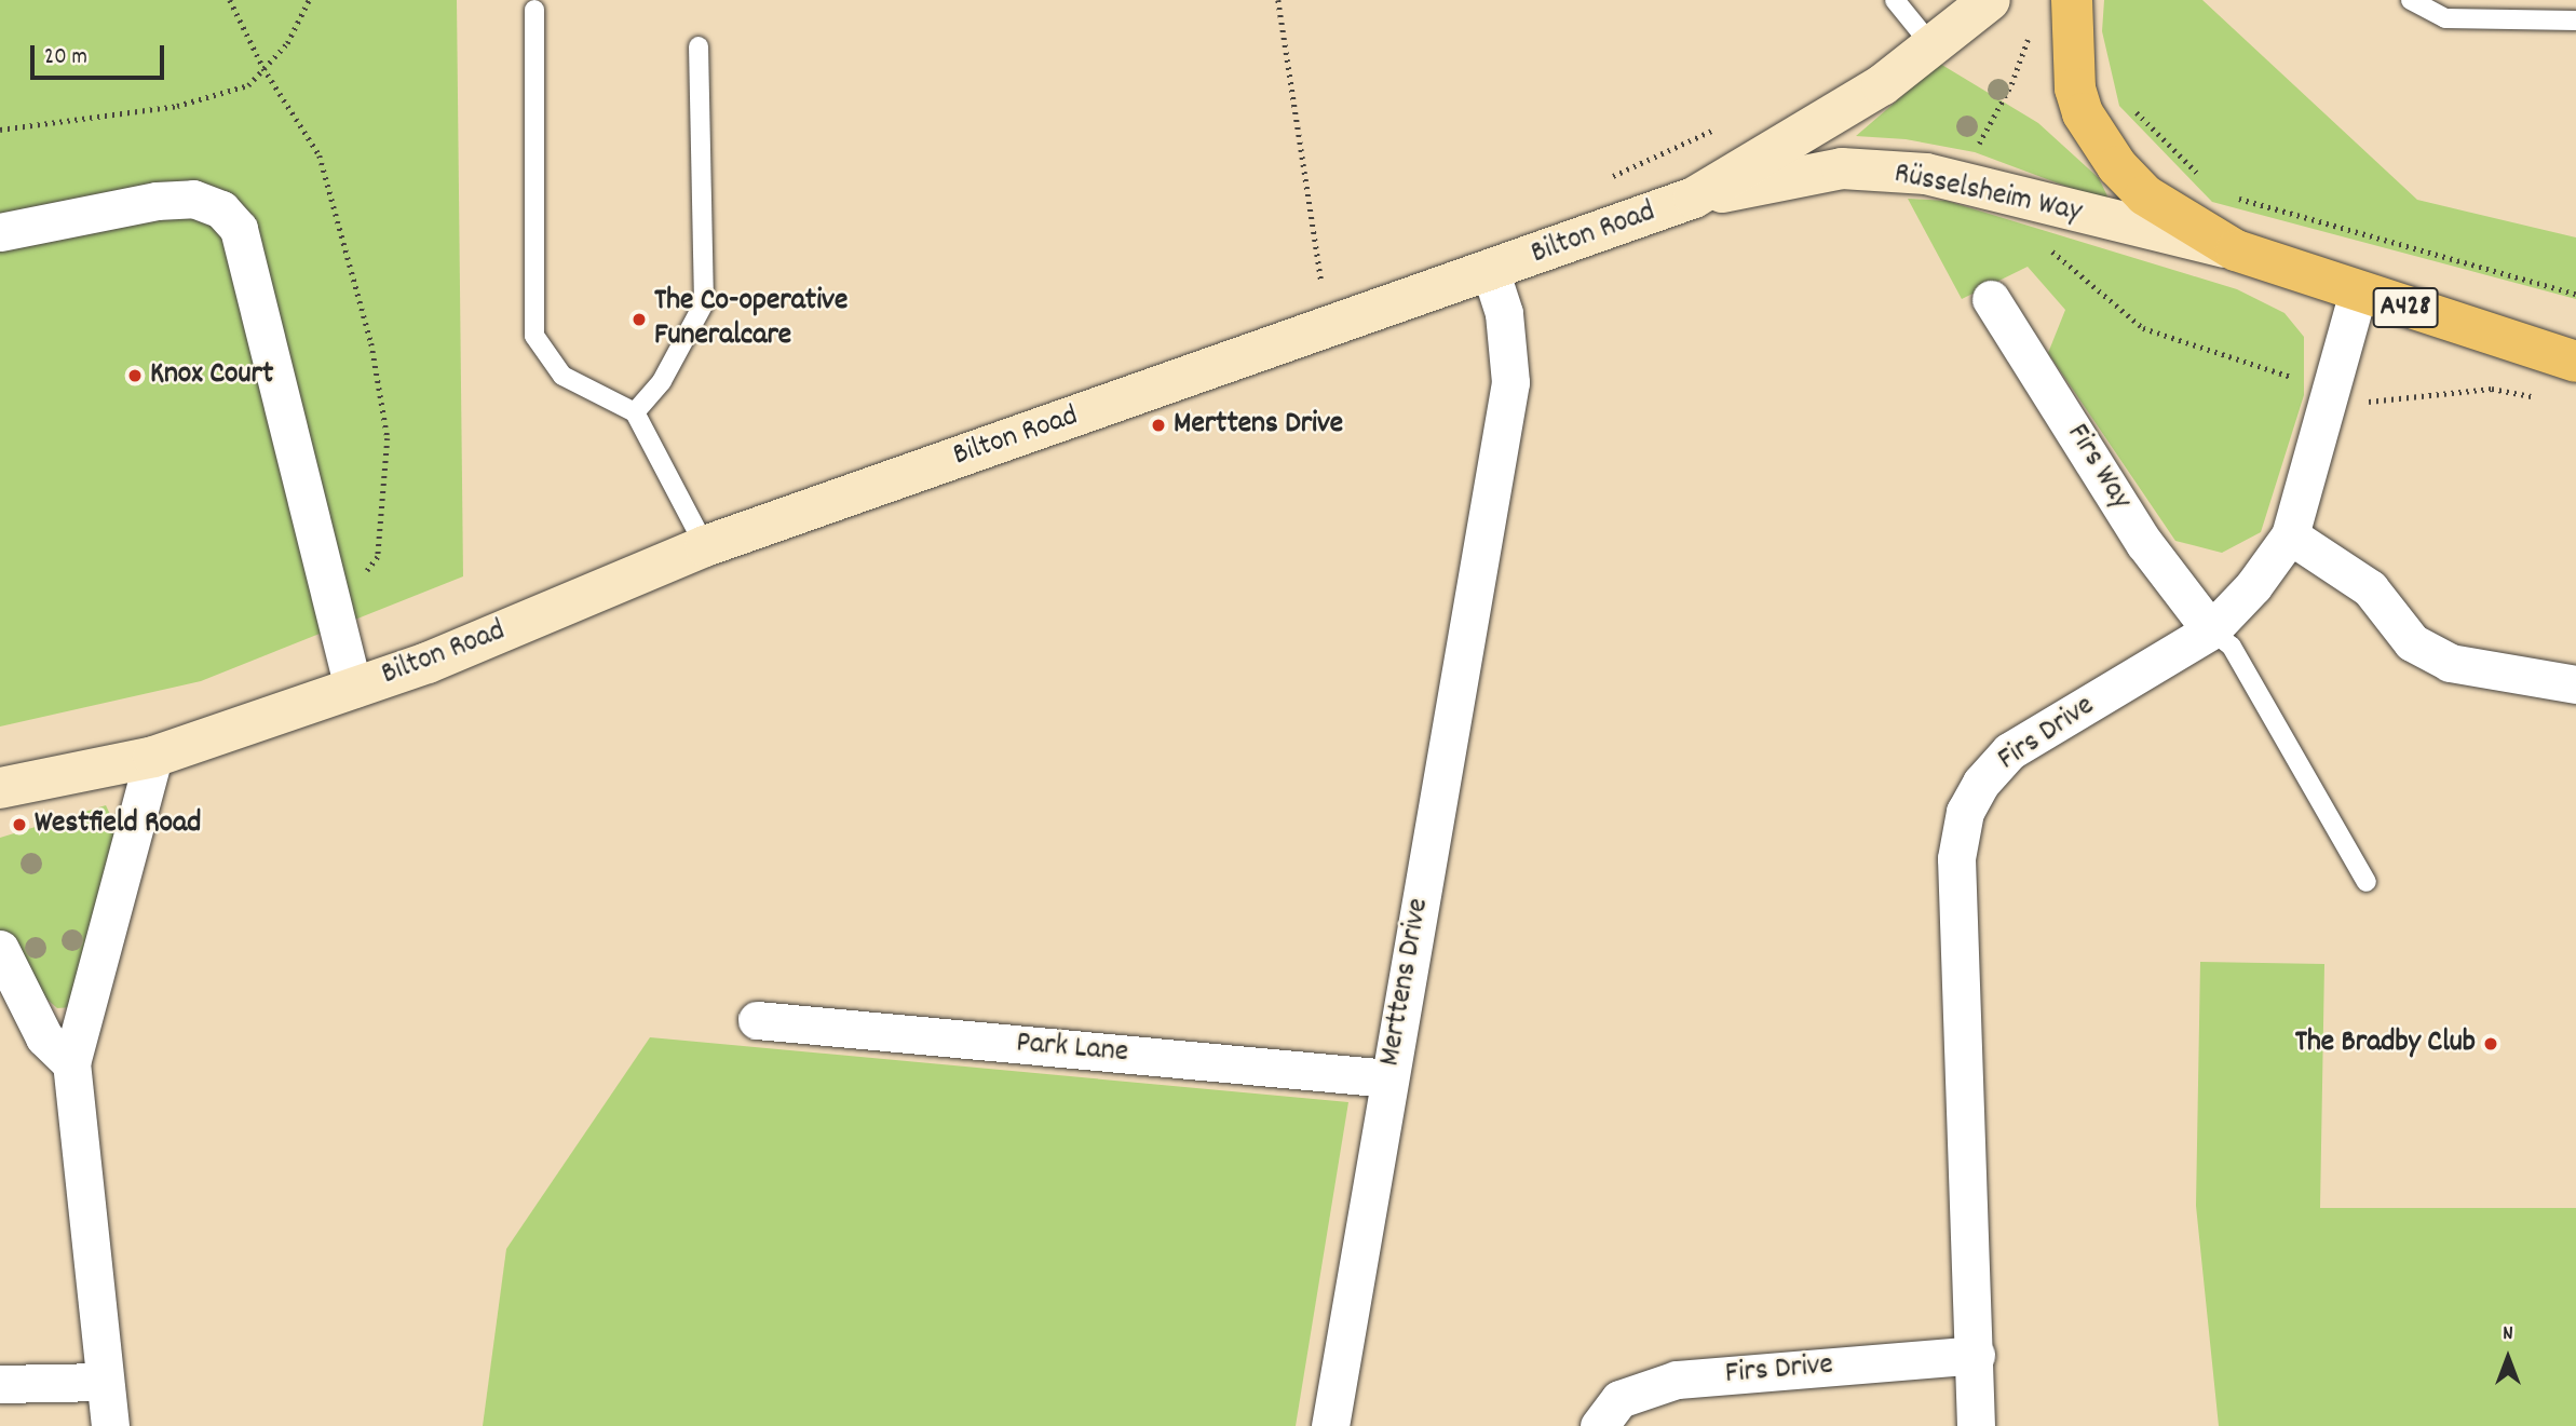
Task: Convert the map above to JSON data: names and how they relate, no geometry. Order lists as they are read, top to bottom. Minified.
{"streets":{"highway":["Rüsselsheim Way","A428"],"main road":["Bilton Road"],"street":["Firs Way","Firs Drive","Merttens Drive","Park Lane"]},"crossings":[["Rüsselsheim Way","Bilton Road"],["Rüsselsheim Way","Firs Drive"],["Bilton Road","Merttens Drive"],["Firs Way","Firs Drive"],["Merttens Drive","Park Lane"]],"places":["The Co-operative Funeralcare","Knox Court","Merttens Drive","Westfield Road","The Bradby Club"],"scale_bar":"20 m","north":"top"}
